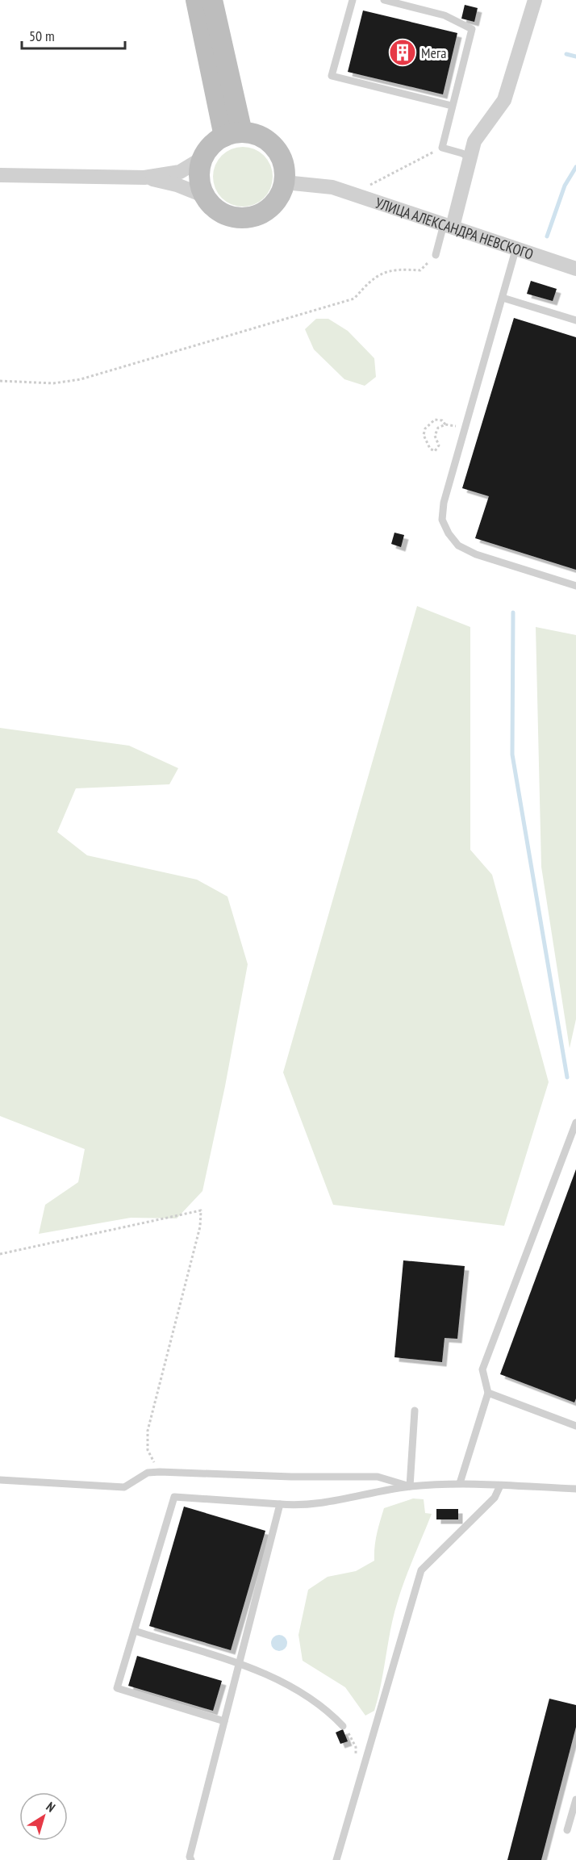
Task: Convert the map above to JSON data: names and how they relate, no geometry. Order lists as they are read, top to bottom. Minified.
{"streets":{"street":["УЛИЦА АЛЕКСАНДРА НЕВСКОГО"]},"places":{"building":["Мега"]},"scale_bar":"50 m","north":"top right"}
